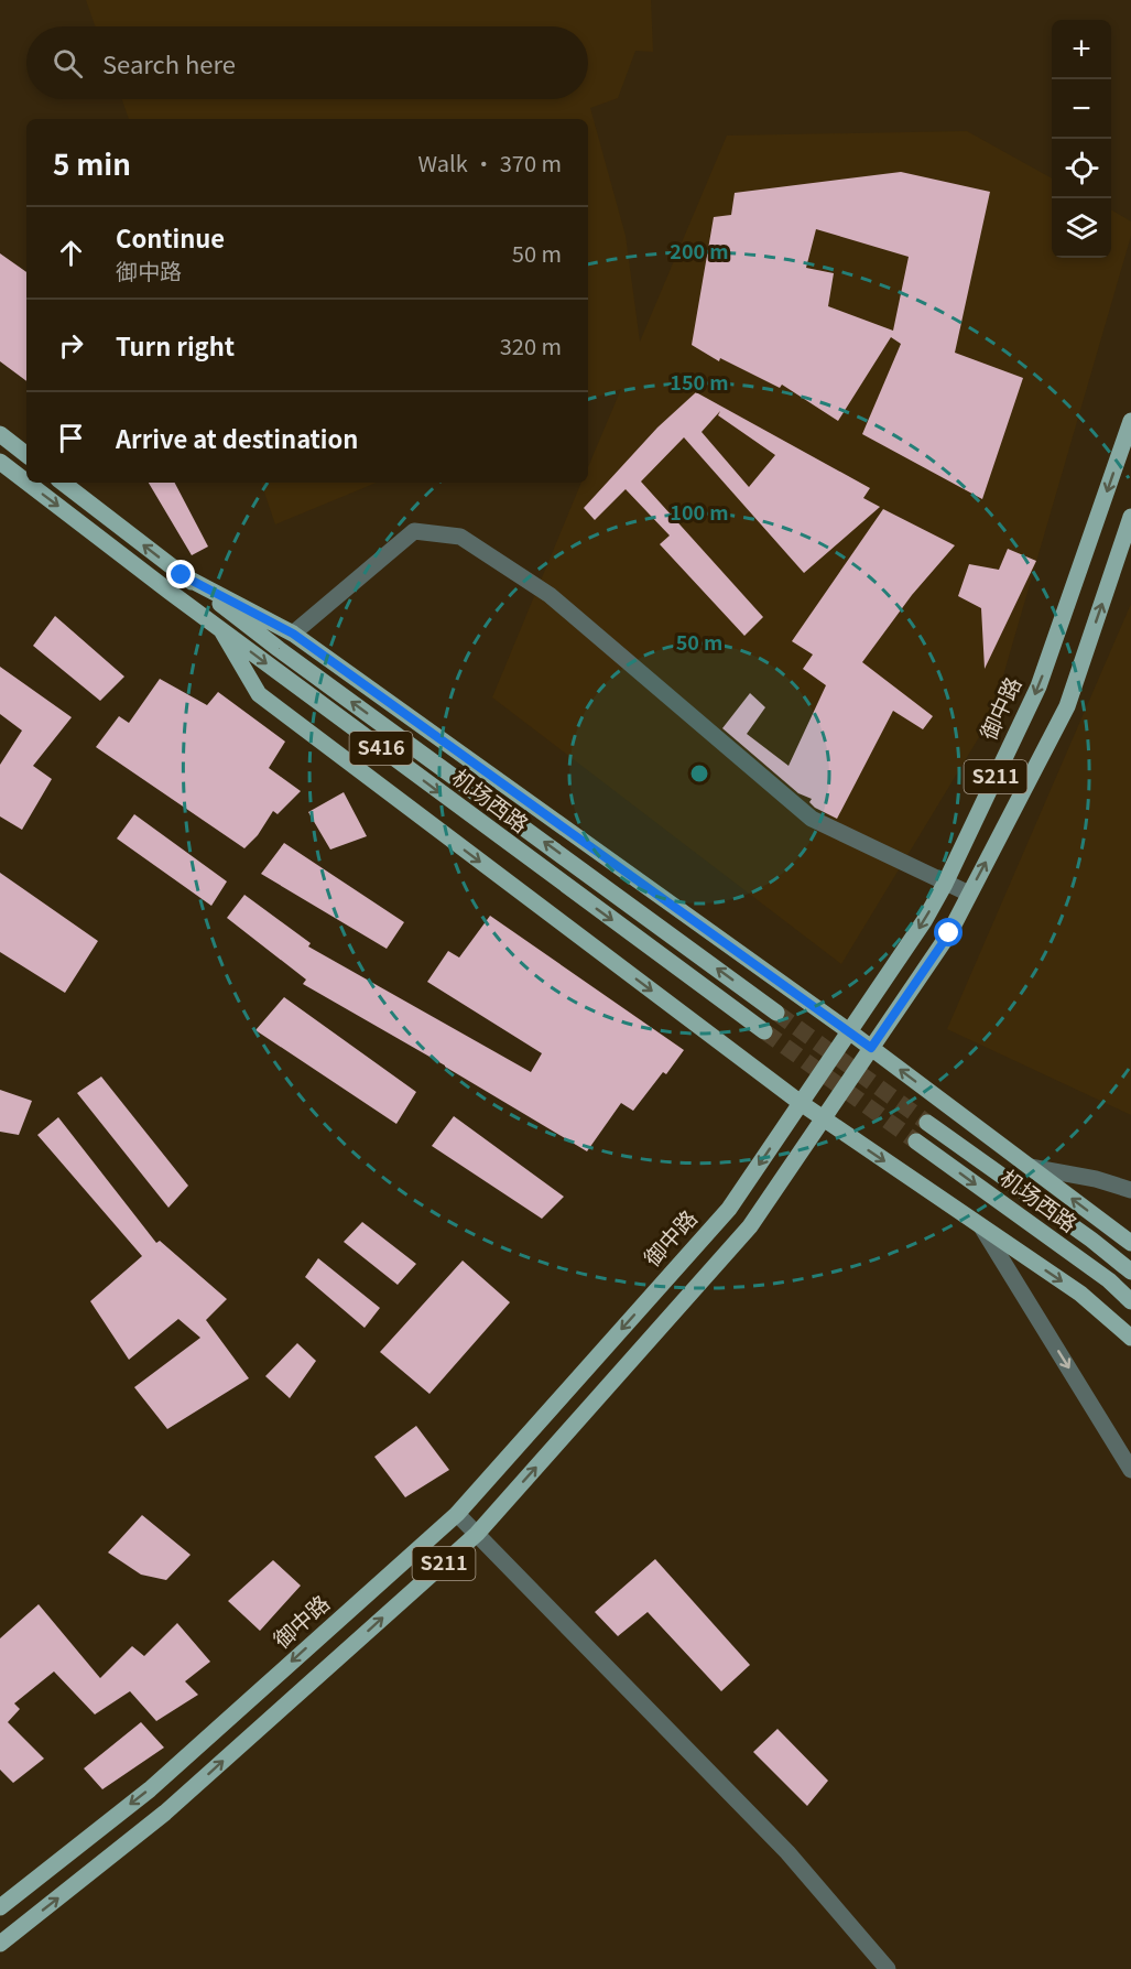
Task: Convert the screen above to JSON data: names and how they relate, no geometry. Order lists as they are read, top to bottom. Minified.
{"streets":{"main road":["御中路","S416","S211","机场西路"]},"page":{"map_buttons":["+","−"],"search":"Search here","heading":["5 min","Walk · 370 m"],"list":[["Continue","御中路","50 m"],["Turn right","320 m"],"Arrive at destination"]},"rings":["200 m","150 m","100 m","50 m"]}
